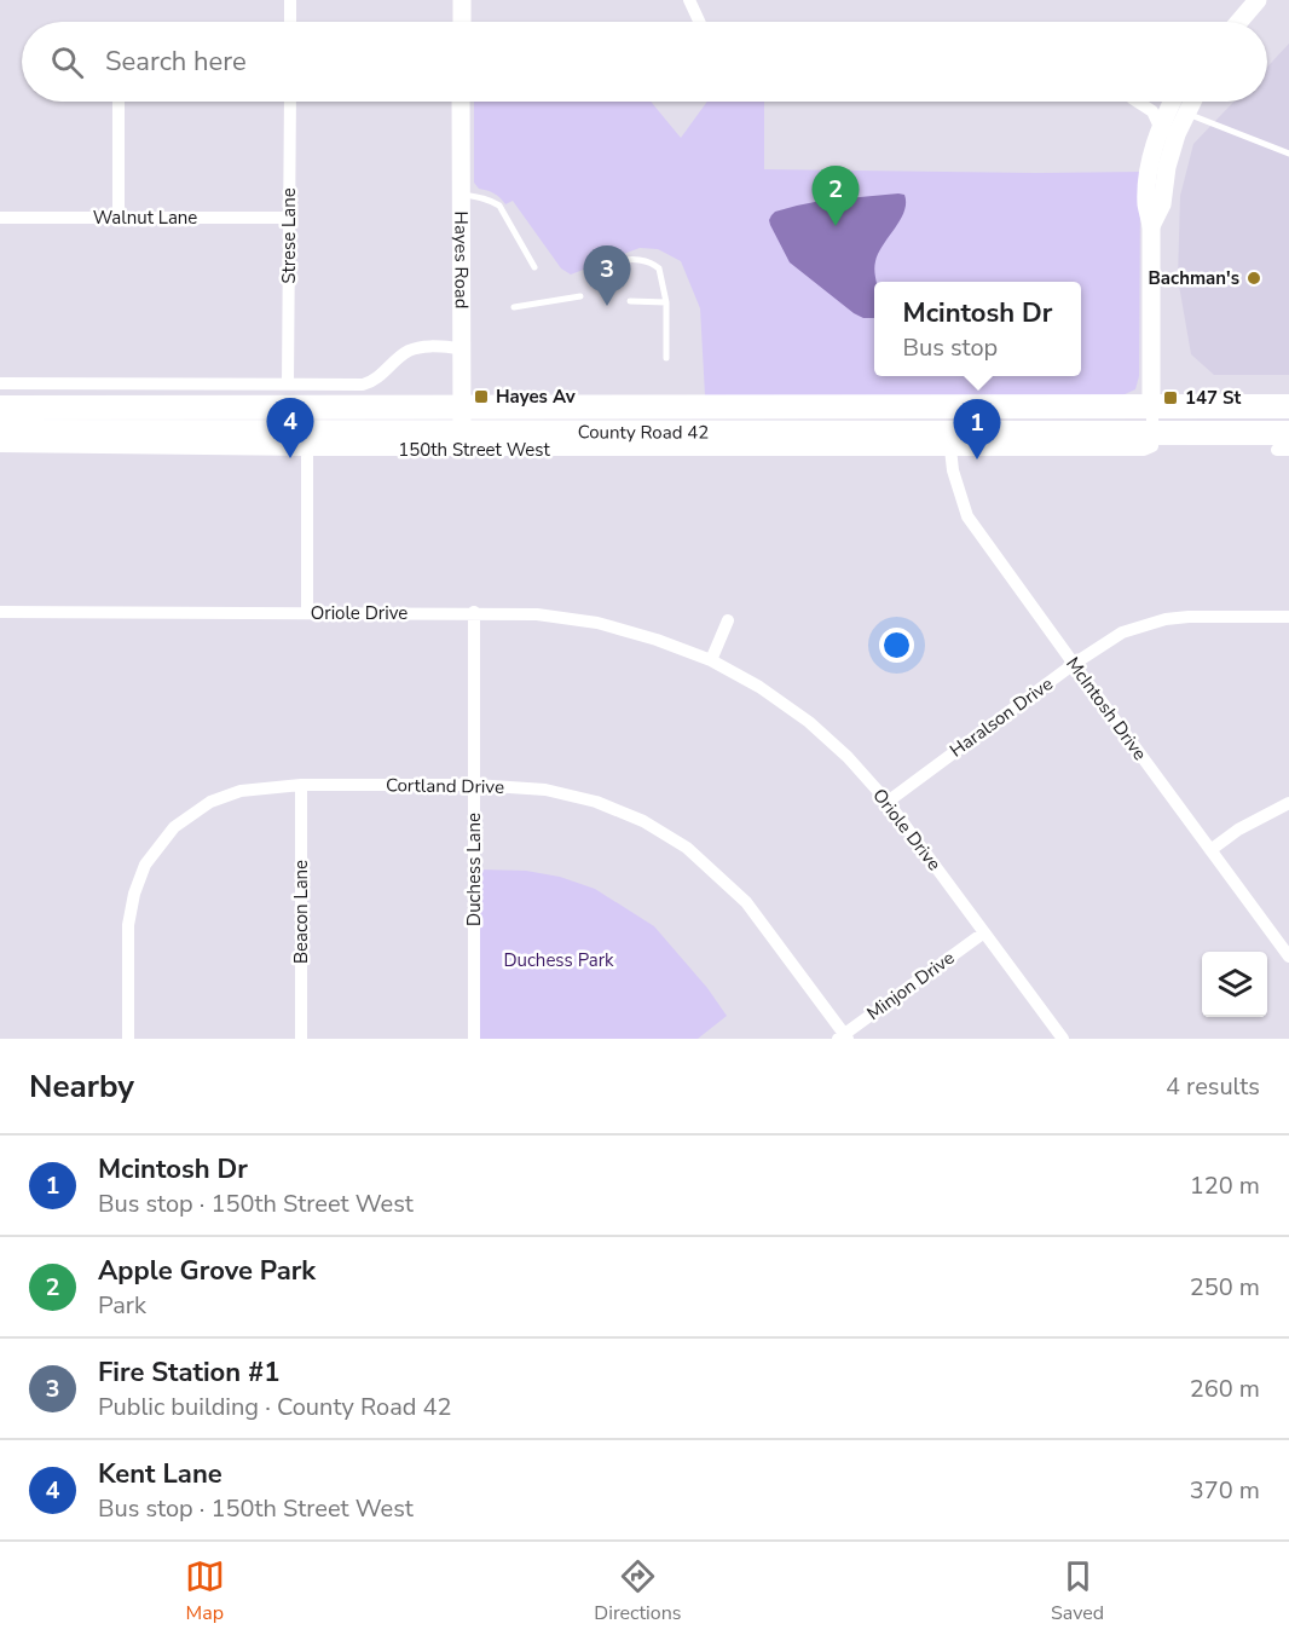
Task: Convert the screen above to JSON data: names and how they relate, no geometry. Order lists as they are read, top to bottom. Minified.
{"streets":{"highway":["County Road 42"],"street":["Walnut Lane","Strese Lane","Hayes Road","150th Street West","Oriole Drive","McIntosh Drive","Haralson Drive","Cortland Drive","Duchess Lane","Beacon Lane","Minjon Drive"]},"crossings":[["Walnut Lane","Strese Lane"],["Hayes Road","County Road 42"],["County Road 42","150th Street West"],["150th Street West","McIntosh Drive"],["Oriole Drive","Haralson Drive"],["Oriole Drive","Duchess Lane"],["Oriole Drive","Minjon Drive"],["McIntosh Drive","Haralson Drive"],["Cortland Drive","Duchess Lane"],["Cortland Drive","Beacon Lane"],["Cortland Drive","Minjon Drive"]],"parks":["Duchess Park"],"places":{"other":["Bachman's"],"transit":["Hayes Av","147 St"]},"page":{"search":"Search here","pins":["2","3","4","1"],"popup":["Mcintosh Dr","Bus stop"],"heading":["Nearby","4 results"],"list":[{"mark":"1","name":"Mcintosh Dr","note":"Bus stop · 150th Street West","value":"120 m"},{"mark":"2","name":"Apple Grove Park","note":"Park","value":"250 m"},{"mark":"3","name":"Fire Station #1","note":"Public building · County Road 42","value":"260 m"},{"mark":"4","name":"Kent Lane","note":"Bus stop · 150th Street West","value":"370 m"}],"nav":["Map","Directions","Saved"]}}
